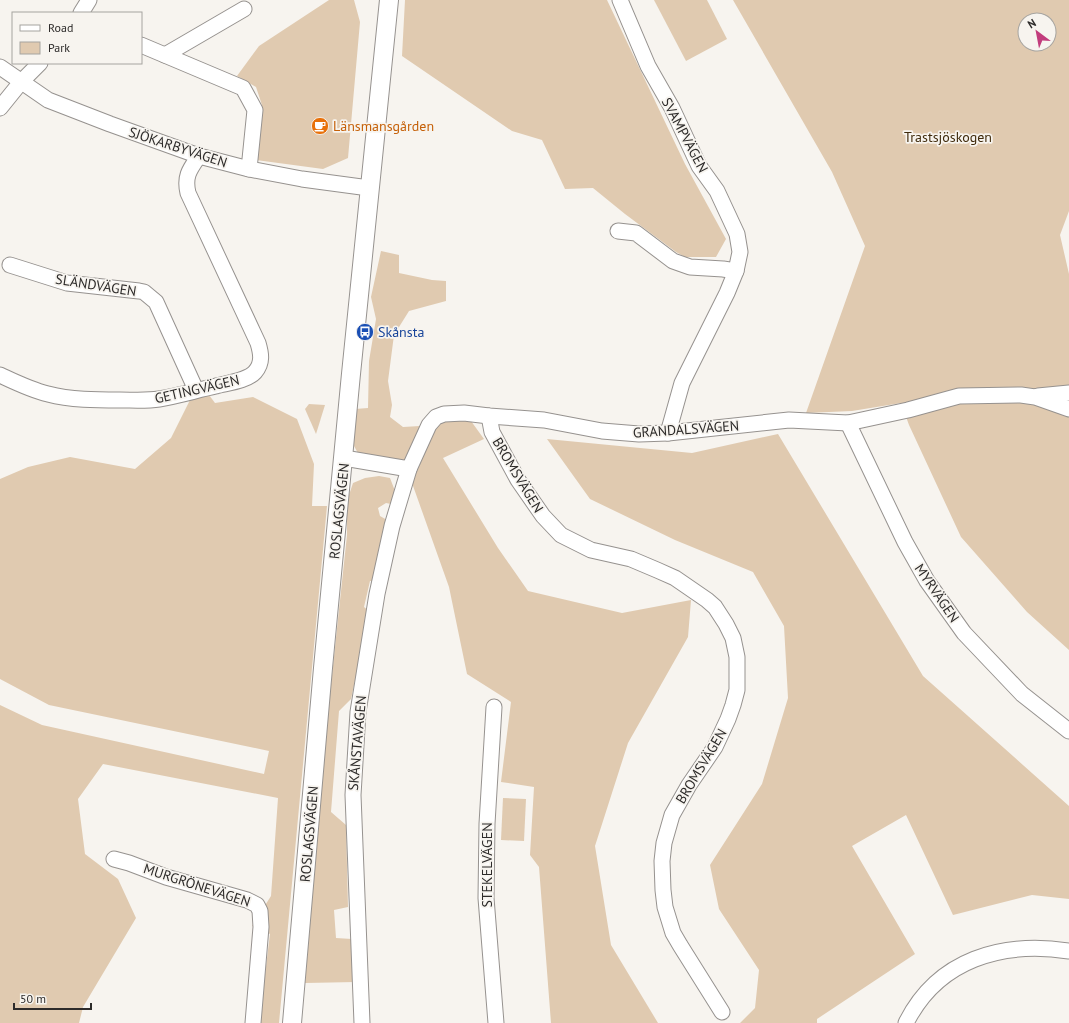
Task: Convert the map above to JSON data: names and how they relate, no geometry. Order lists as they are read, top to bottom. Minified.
{"streets":{"main road":["ROSLAGSVÄGEN"],"street":["SVAMPVÄGEN","SJÖKARBYVÄGEN","SLÄNDVÄGEN","GETINGVÄGEN","GRANDALSVÄGEN","BROMSVÄGEN","MYRVÄGEN","SKÅNSTAVÄGEN","STEKELVÄGEN","MURGRÖNEVÄGEN"]},"crossings":[["SVAMPVÄGEN","GRANDALSVÄGEN"],["SJÖKARBYVÄGEN","GETINGVÄGEN"],["SJÖKARBYVÄGEN","ROSLAGSVÄGEN"],["SLÄNDVÄGEN","GETINGVÄGEN"],["GRANDALSVÄGEN","BROMSVÄGEN"],["GRANDALSVÄGEN","MYRVÄGEN"],["GRANDALSVÄGEN","SKÅNSTAVÄGEN"]],"parks":["Trastsjöskogen"],"places":{"cafe":["Länsmansgården"],"bus stop":["Skånsta"]},"legend":["Road","Park"],"scale_bar":"50 m","north":"top left"}
